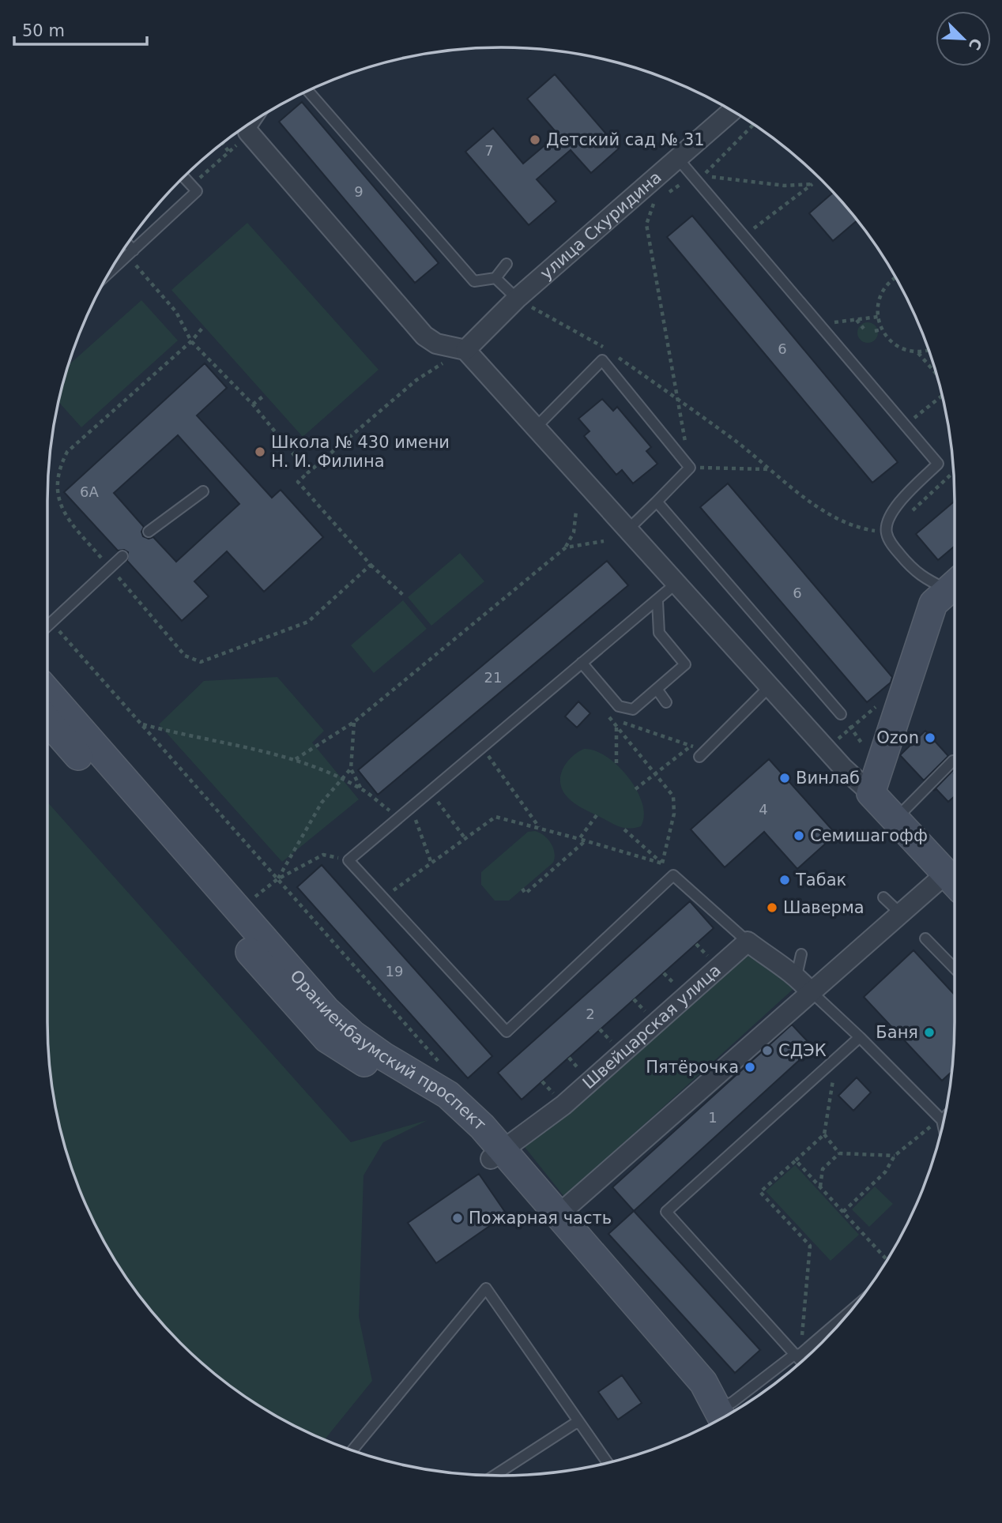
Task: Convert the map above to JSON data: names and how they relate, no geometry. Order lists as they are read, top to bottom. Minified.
{"streets":{"main road":["Ораниенбаумский проспект"],"street":["улица Скуридина","Швейцарская улица"]},"crossings":[["Швейцарская улица","Ораниенбаумский проспект"]],"places":["Детский сад № 31","Школа № 430 имени Н. И. Филина","Ozon","Винлаб","Семишагофф","Табак","Шаверма","Баня","СДЭК","Пятёрочка","Пожарная часть"],"house_numbers":["7","9","6","6А","6","21","4","19","2","1"],"scale_bar":"50 m","north":"bottom right"}
